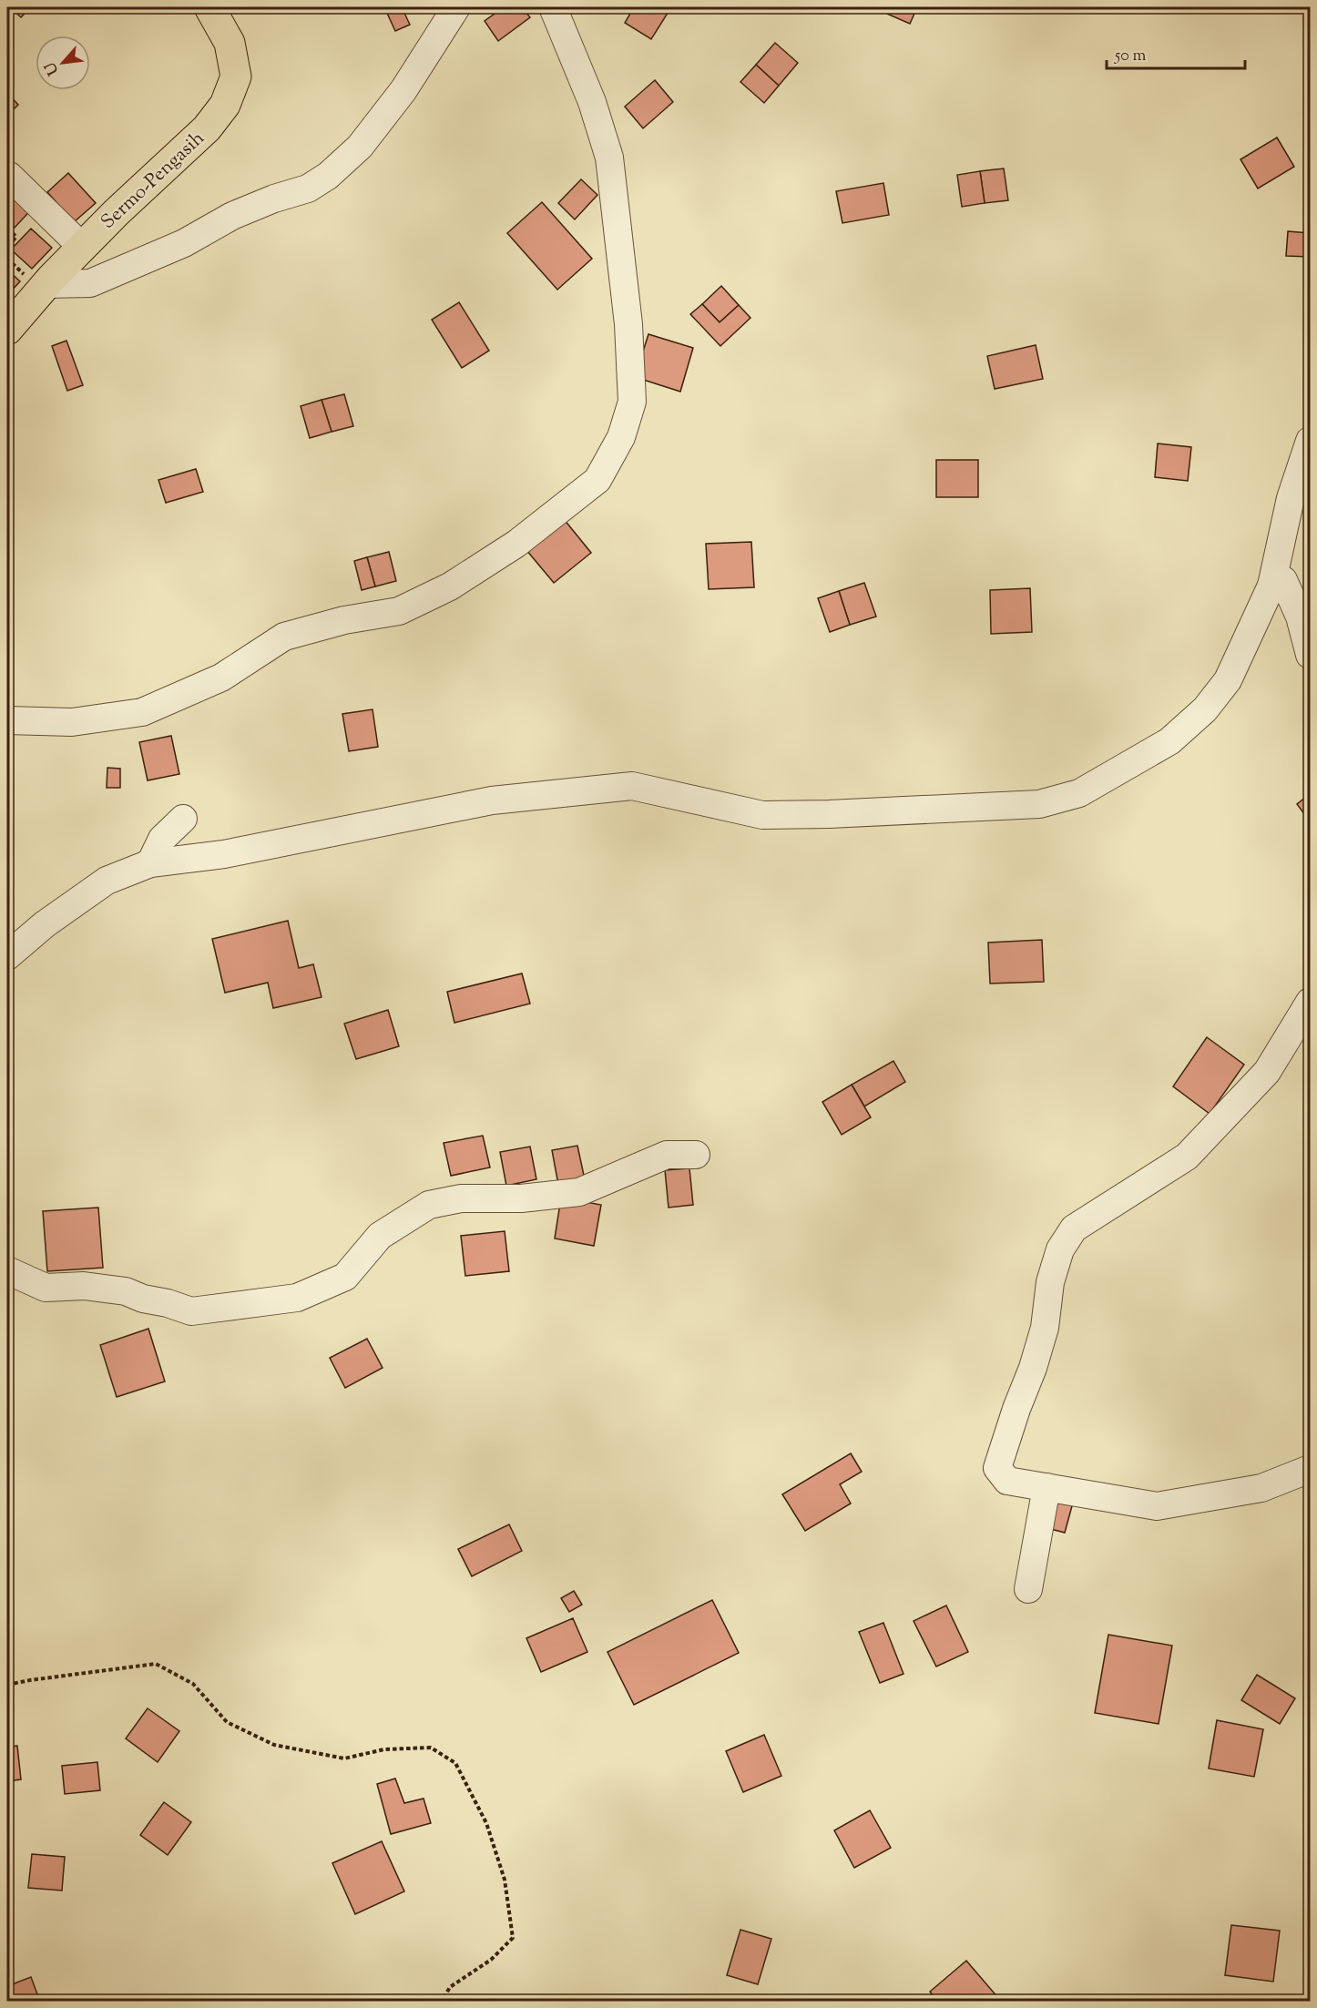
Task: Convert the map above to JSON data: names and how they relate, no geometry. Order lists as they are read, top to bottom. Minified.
{"streets":{"main road":["Sermo-Pengasih"]},"scale_bar":"50 m","north":"bottom left"}
